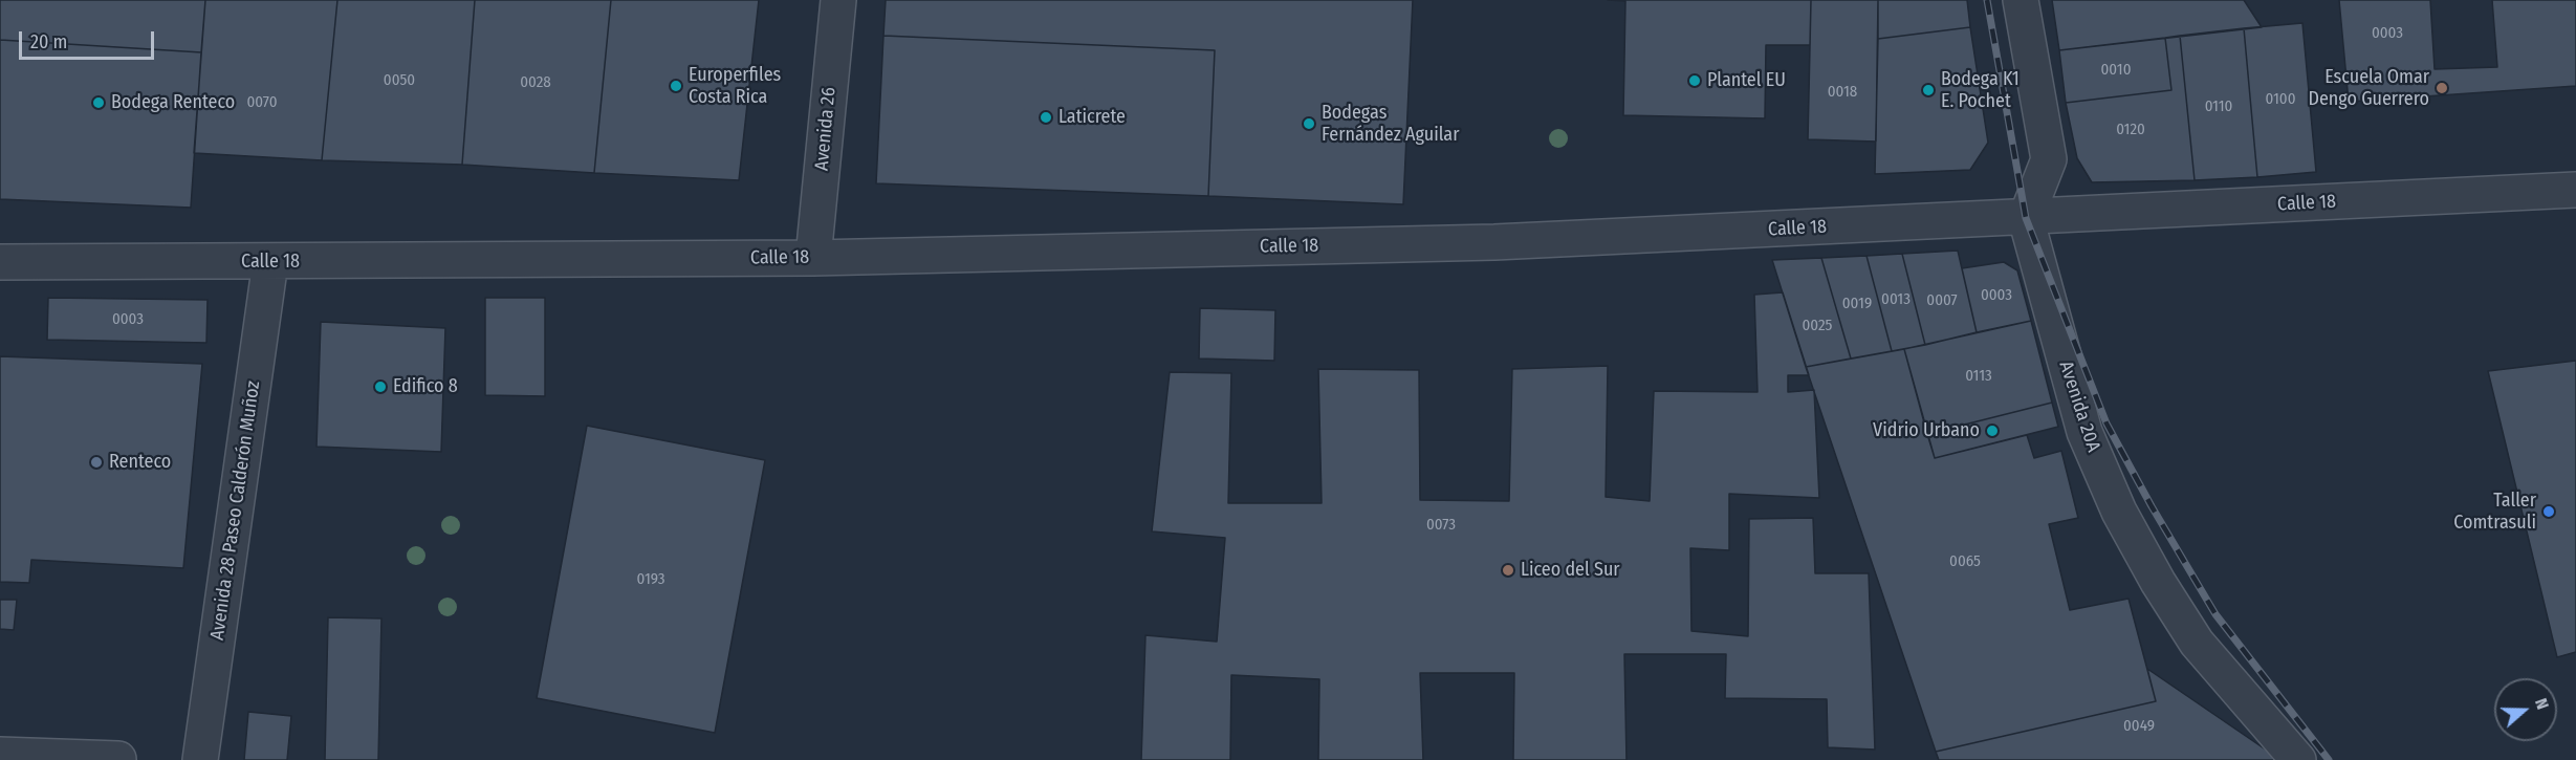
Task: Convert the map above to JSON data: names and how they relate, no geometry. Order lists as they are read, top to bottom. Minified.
{"streets":{"street":["Avenida 26","Calle 18","Avenida 20A","Avenida 28 Paseo Calderón Muñoz"]},"crossings":[["Avenida 26","Calle 18"],["Calle 18","Avenida 20A"],["Calle 18","Avenida 28 Paseo Calderón Muñoz"]],"places":["Plantel EU","Europerfiles Costa Rica","Escuela Omar Dengo Guerrero","Bodega K1 E. Pochet","Bodega Renteco","Laticrete","Bodegas Fernández Aguilar","Edifico 8","Vidrio Urbano","Renteco","Taller Comtrasuli","Liceo del Sur"],"house_numbers":["0003","0010","0050","0028","0018","0100","0070","0110","0120","0003","0013","0007","0019","0003","0025","0113","0073","0065","0193","0049"],"scale_bar":"20 m","north":"right"}
